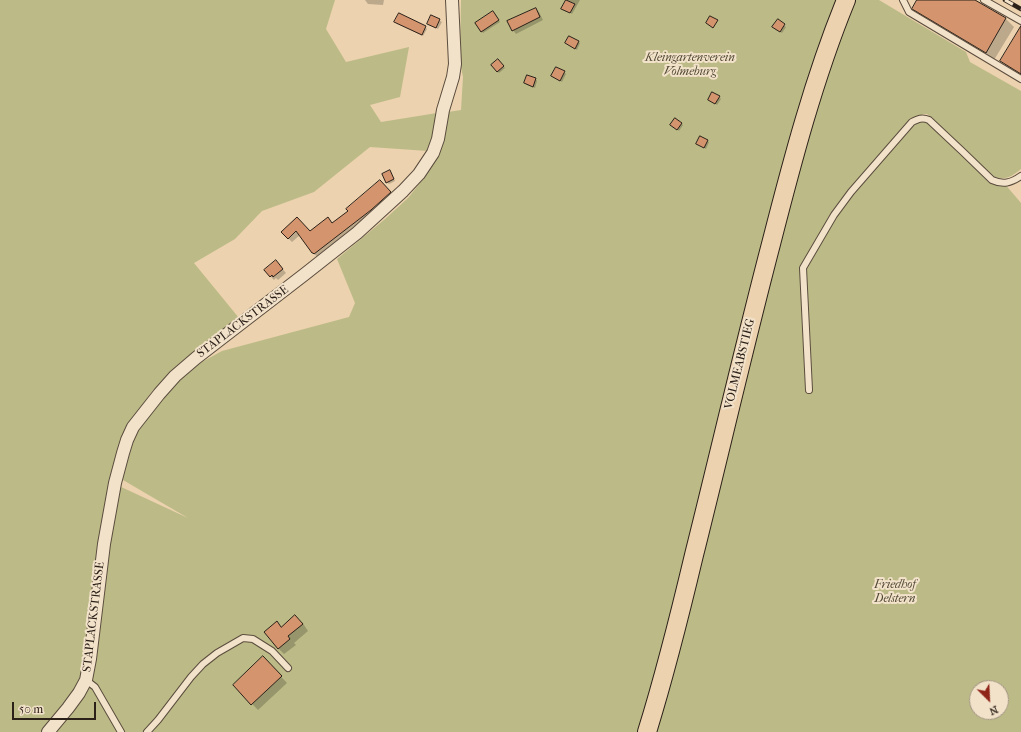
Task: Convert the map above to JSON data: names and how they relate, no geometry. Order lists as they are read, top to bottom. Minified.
{"streets":{"main road":["VOLMEABSTIEG"],"street":["STAPLACKSTRASSE"]},"parks":["Kleingartenverein Volmeburg","Friedhof Delstern"],"scale_bar":"50 m","north":"bottom right"}
